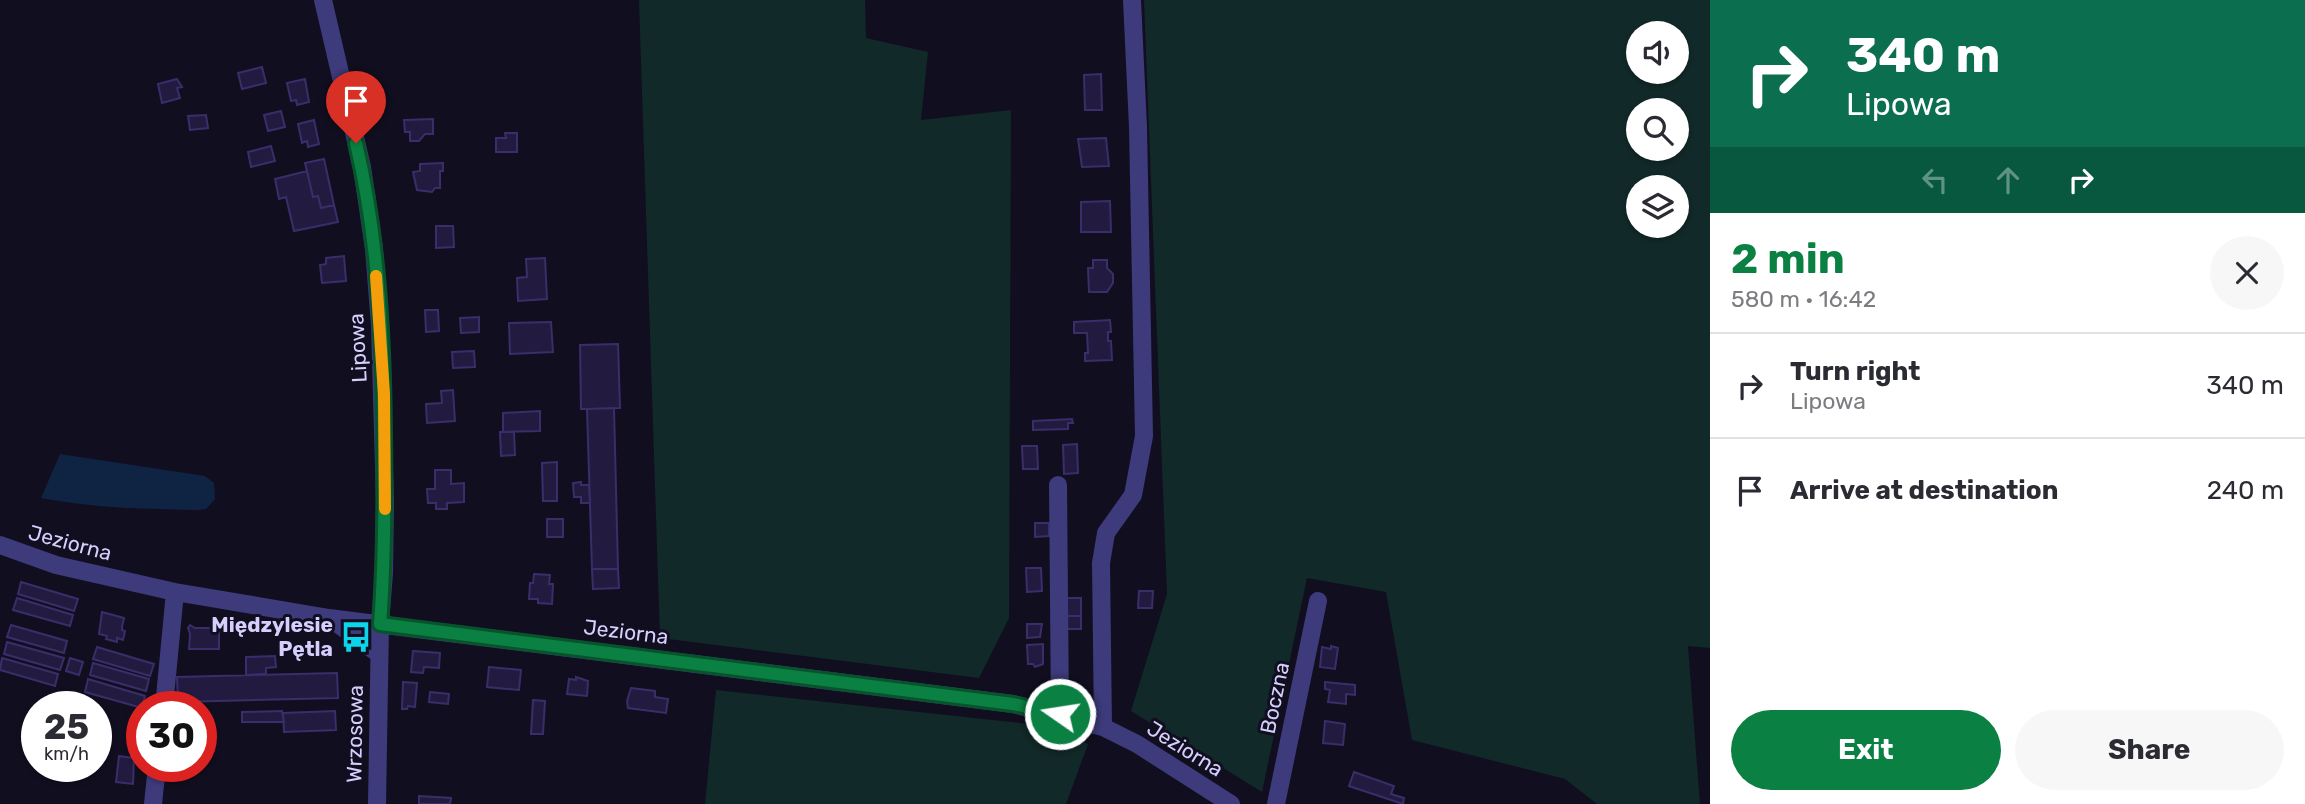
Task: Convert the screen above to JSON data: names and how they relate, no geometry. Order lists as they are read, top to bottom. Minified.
{"streets":{"street":["Lipowa","Jeziorna","Boczna","Wrzosowa"]},"crossings":[["Lipowa","Jeziorna"],["Lipowa","Wrzosowa"],["Jeziorna","Wrzosowa"]],"places":{"bus stop":["Międzylesie Pętla"]},"page":{"turn":["340 m","Lipowa"],"heading":["2 min","580 m · 16:42"],"list":[{"name":"Turn right","note":"Lipowa","value":"340 m"},{"name":"Arrive at destination","value":"240 m"}],"speed":"25 km/h","limit":"30","buttons":["Exit","Share"]}}
